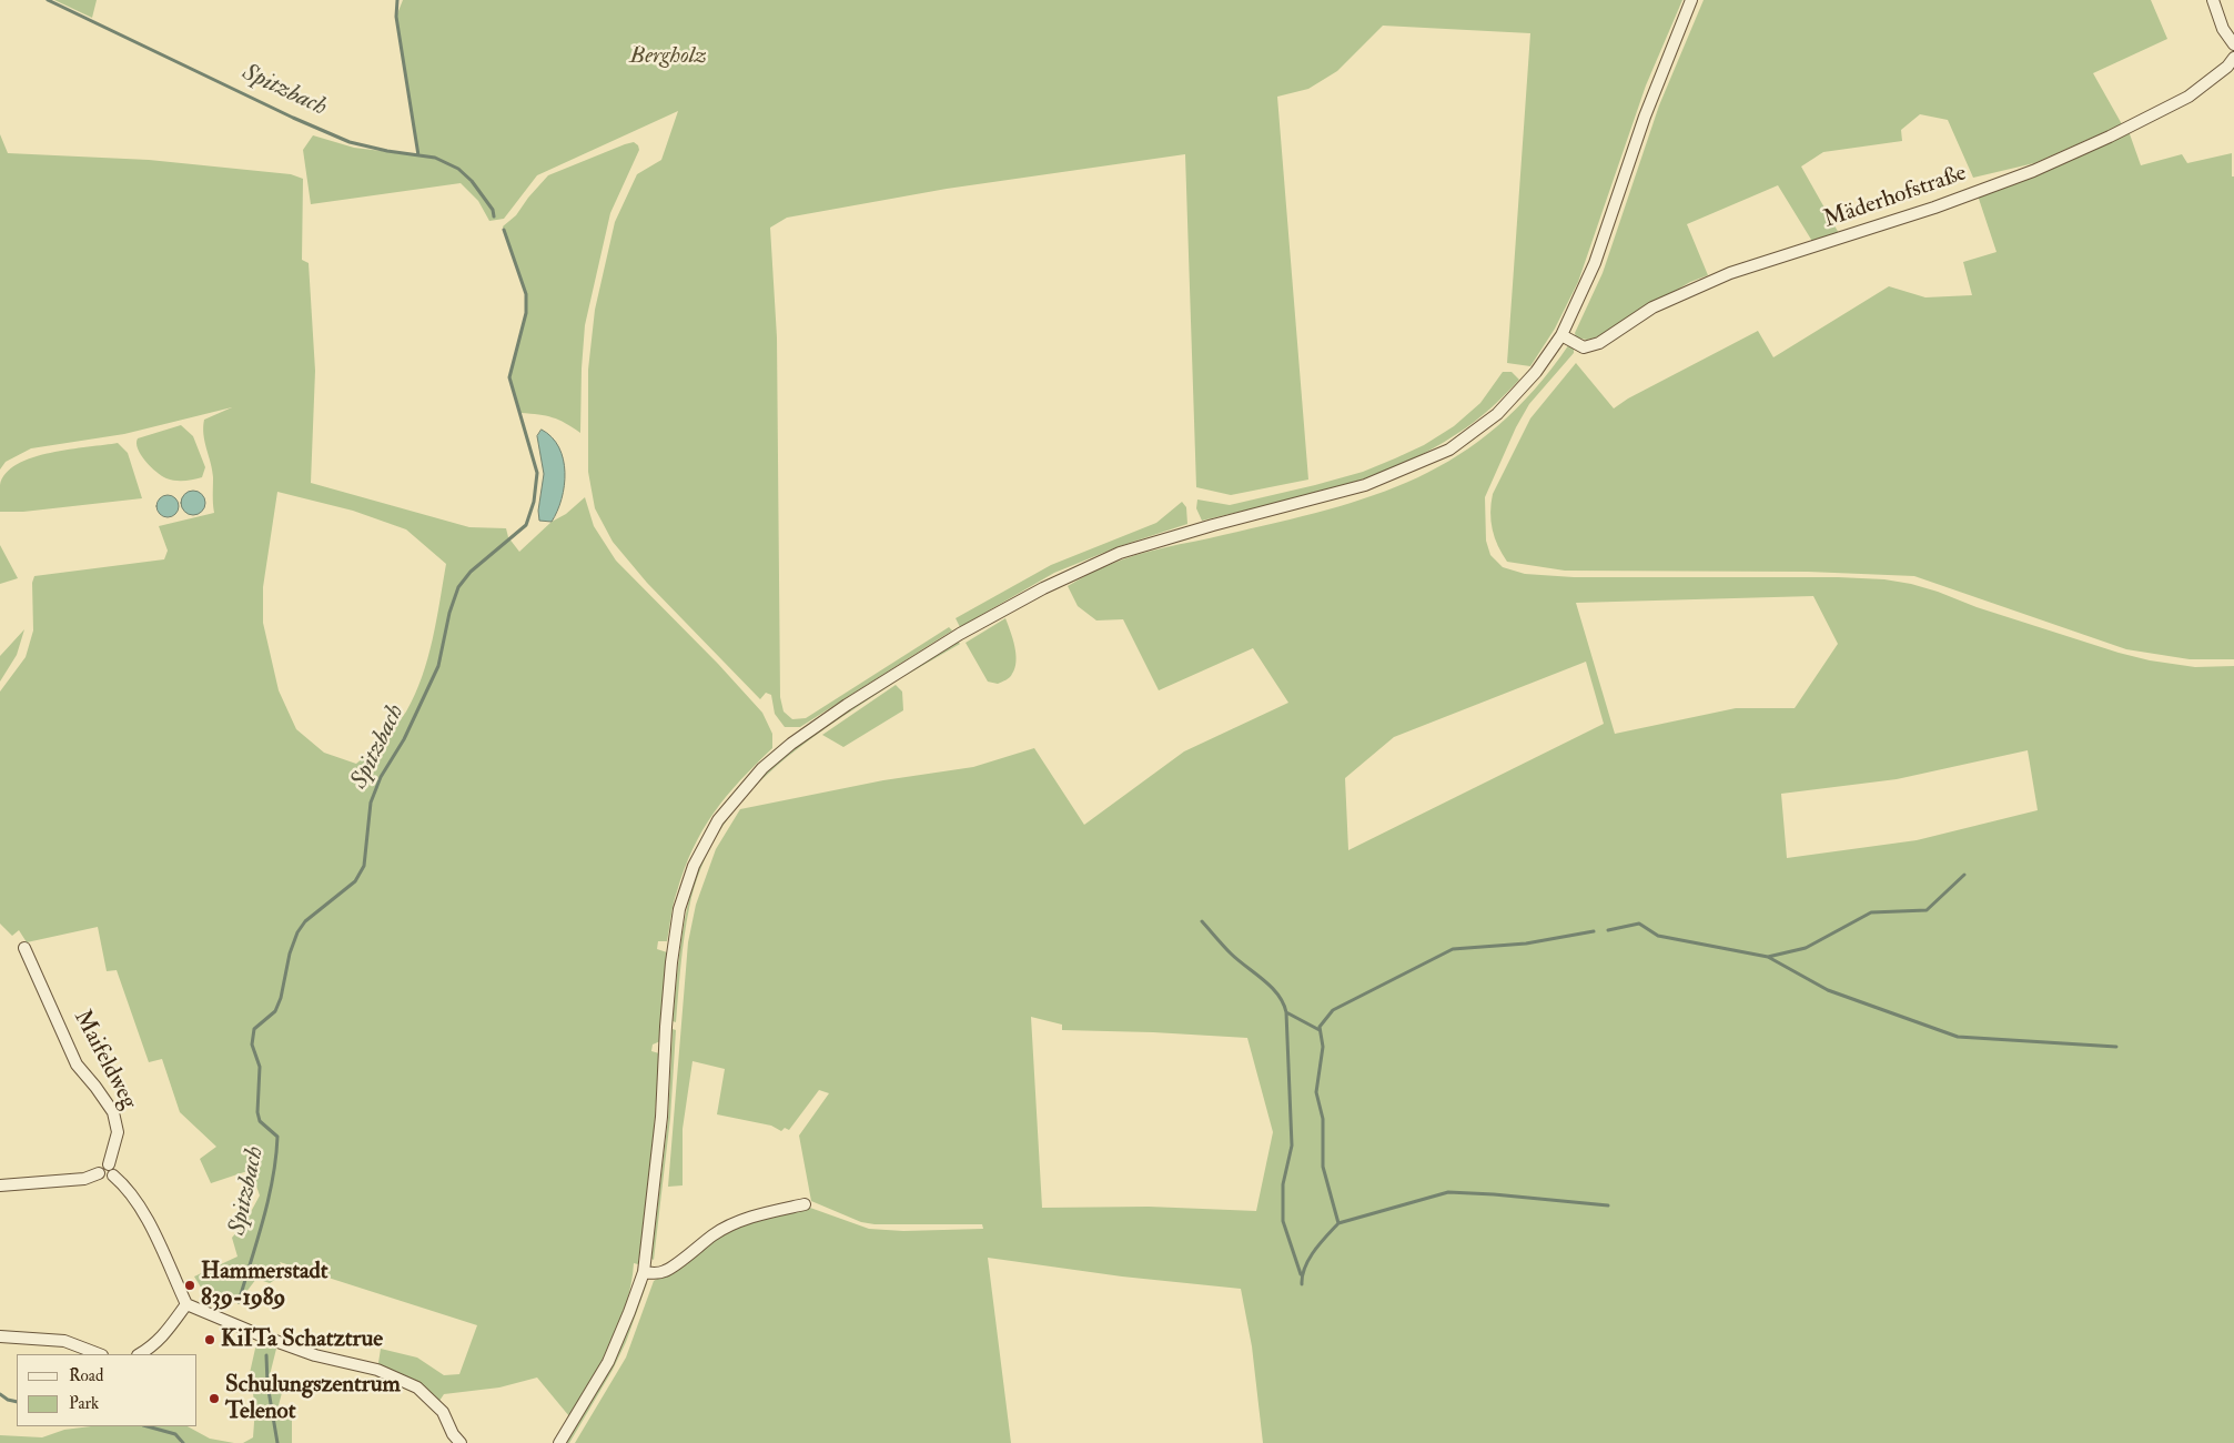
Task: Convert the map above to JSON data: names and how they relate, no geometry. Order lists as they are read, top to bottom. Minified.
{"streets":{"street":["Mäderhofstraße","Maifeldweg"]},"water":["Spitzbach"],"parks":["Bergholz"],"places":["Hammerstadt 839-1989","KiITa Schatztrue","Schulungszentrum Telenot"],"legend":["Road","Park"]}
